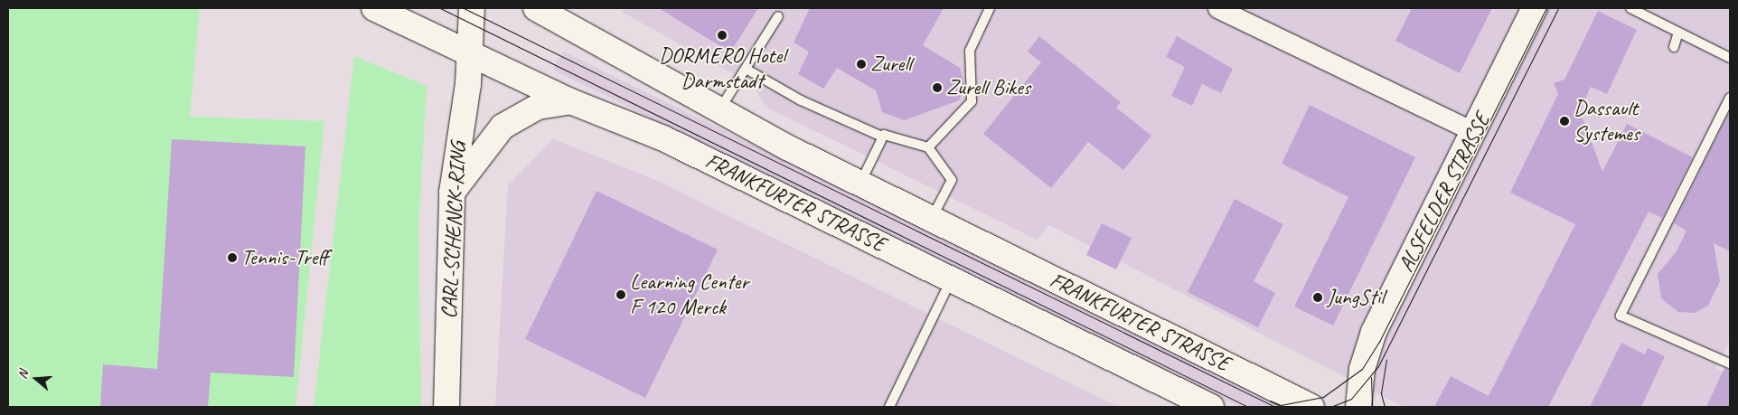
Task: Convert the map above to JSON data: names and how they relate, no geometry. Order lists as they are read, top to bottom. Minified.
{"streets":{"main road":["ALSFELDER STRASSE","FRANKFURTER STRASSE","CARL-SCHENCK-RING"]},"crossings":[["FRANKFURTER STRASSE","CARL-SCHENCK-RING"]],"places":["DORMERO Hotel Darmstadt","Zurell","Zurell Bikes","Dassault Systemes","Tennis-Treff","Learning Center F 120 Merck","JungStil"],"north":"left"}
